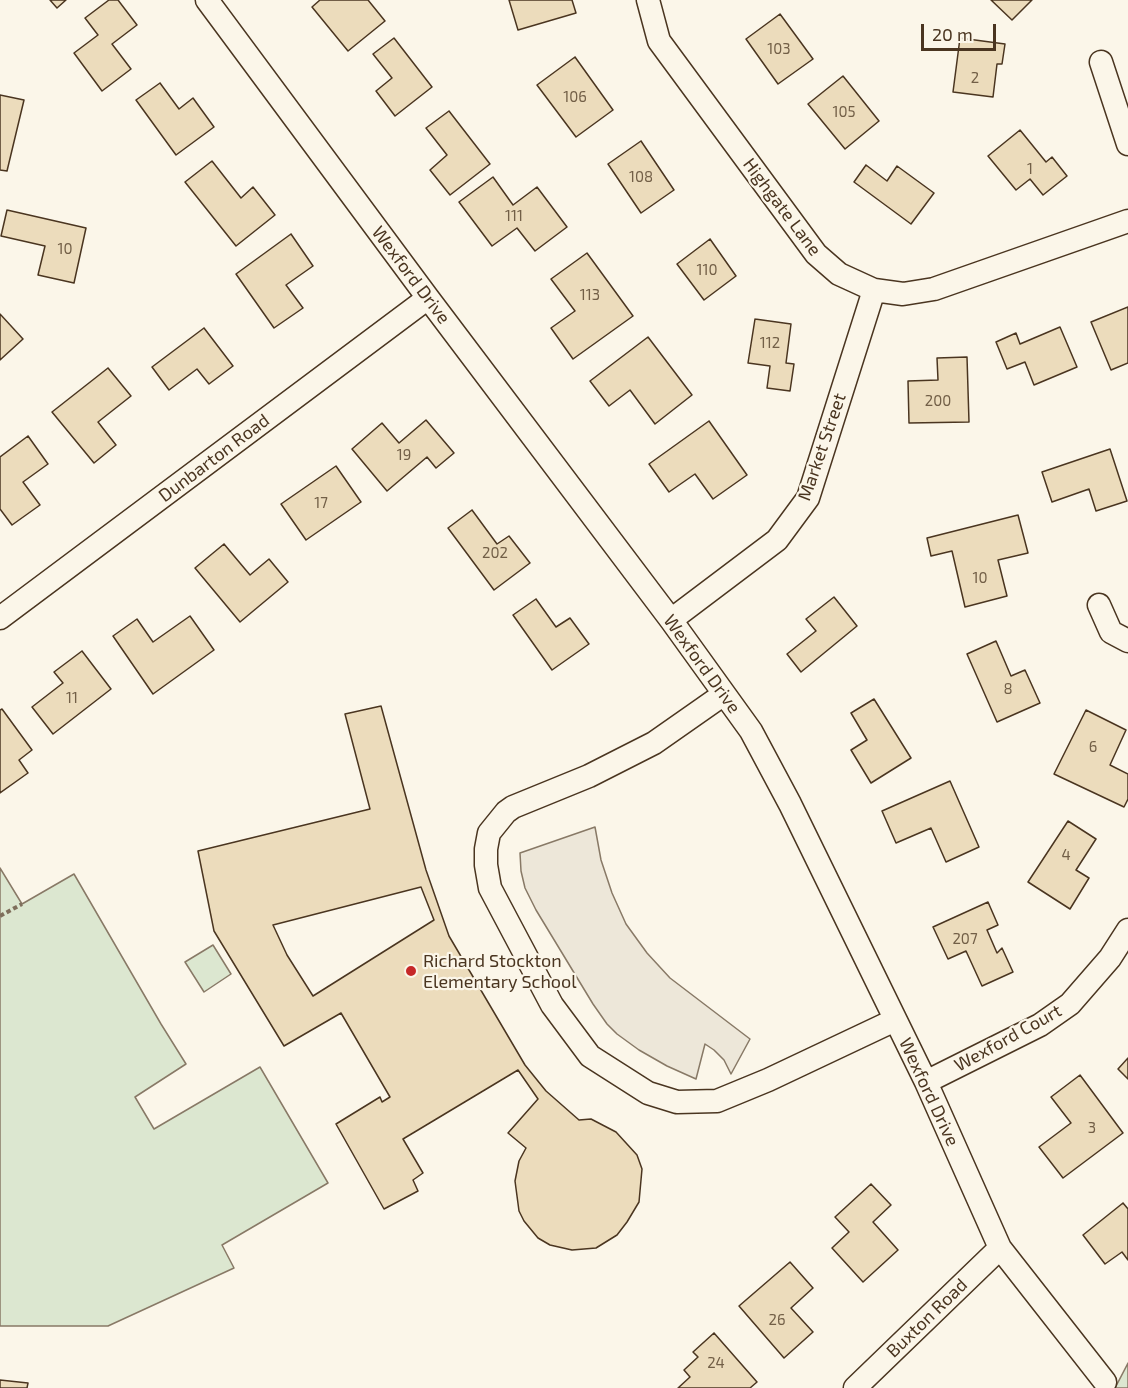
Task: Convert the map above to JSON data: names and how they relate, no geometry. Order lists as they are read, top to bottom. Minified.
{"streets":{"street":["Highgate Lane","Wexford Drive","Market Street","Dunbarton Road","Wexford Court","Buxton Road"]},"crossings":[["Highgate Lane","Market Street"],["Wexford Drive","Market Street"],["Wexford Drive","Dunbarton Road"],["Wexford Drive","Wexford Court"],["Wexford Drive","Buxton Road"]],"places":["Richard Stockton Elementary School"],"house_numbers":["103","2","106","105","1","108","111","10","110","113","112","200","19","17","202","10","8","11","6","4","207","3","26","24"],"scale_bar":"20 m"}
